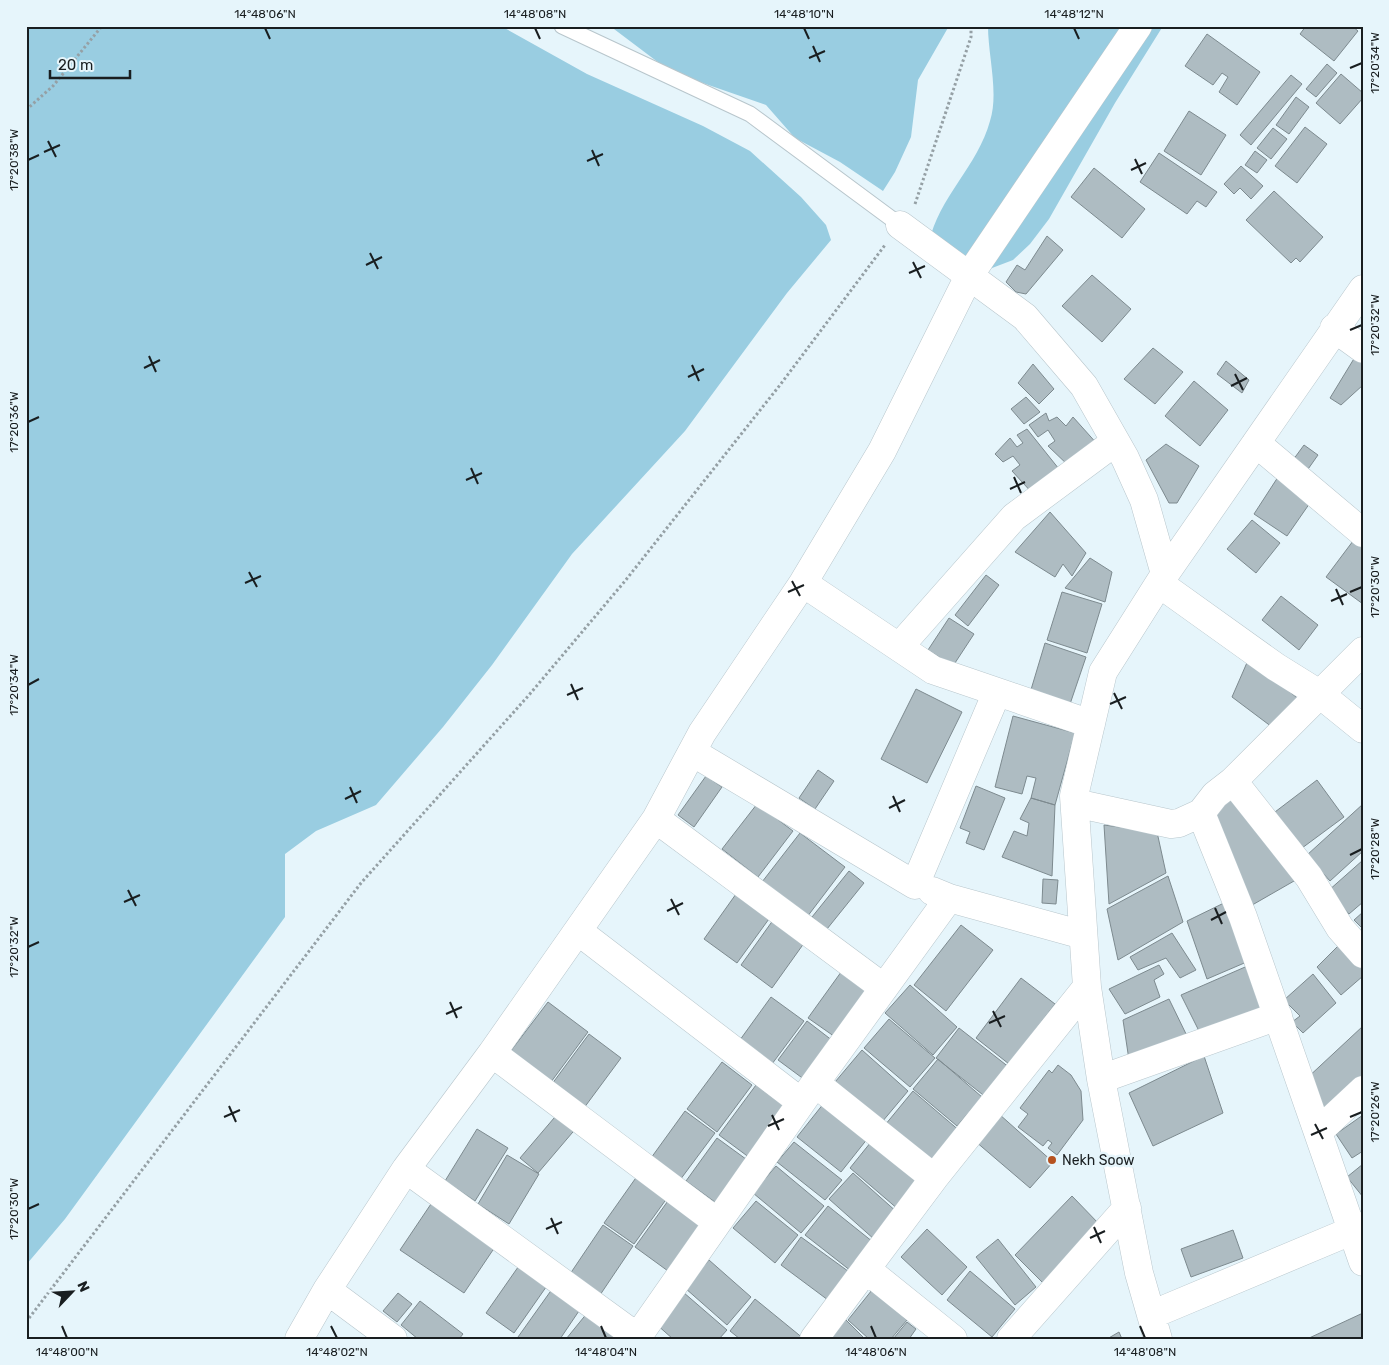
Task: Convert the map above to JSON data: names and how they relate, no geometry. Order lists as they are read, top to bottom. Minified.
{"places":["Nekh Soow"],"scale_bar":"20 m","north":"top right","coordinates":["14°48'06\"N","14°48'08\"N","14°48'10\"N","14°48'12\"N","17°20'34\"W","17°20'38\"W","17°20'32\"W","17°20'36\"W","17°20'30\"W","17°20'28\"W","17°20'26\"W","14°48'00\"N","14°48'02\"N","14°48'04\"N"]}
